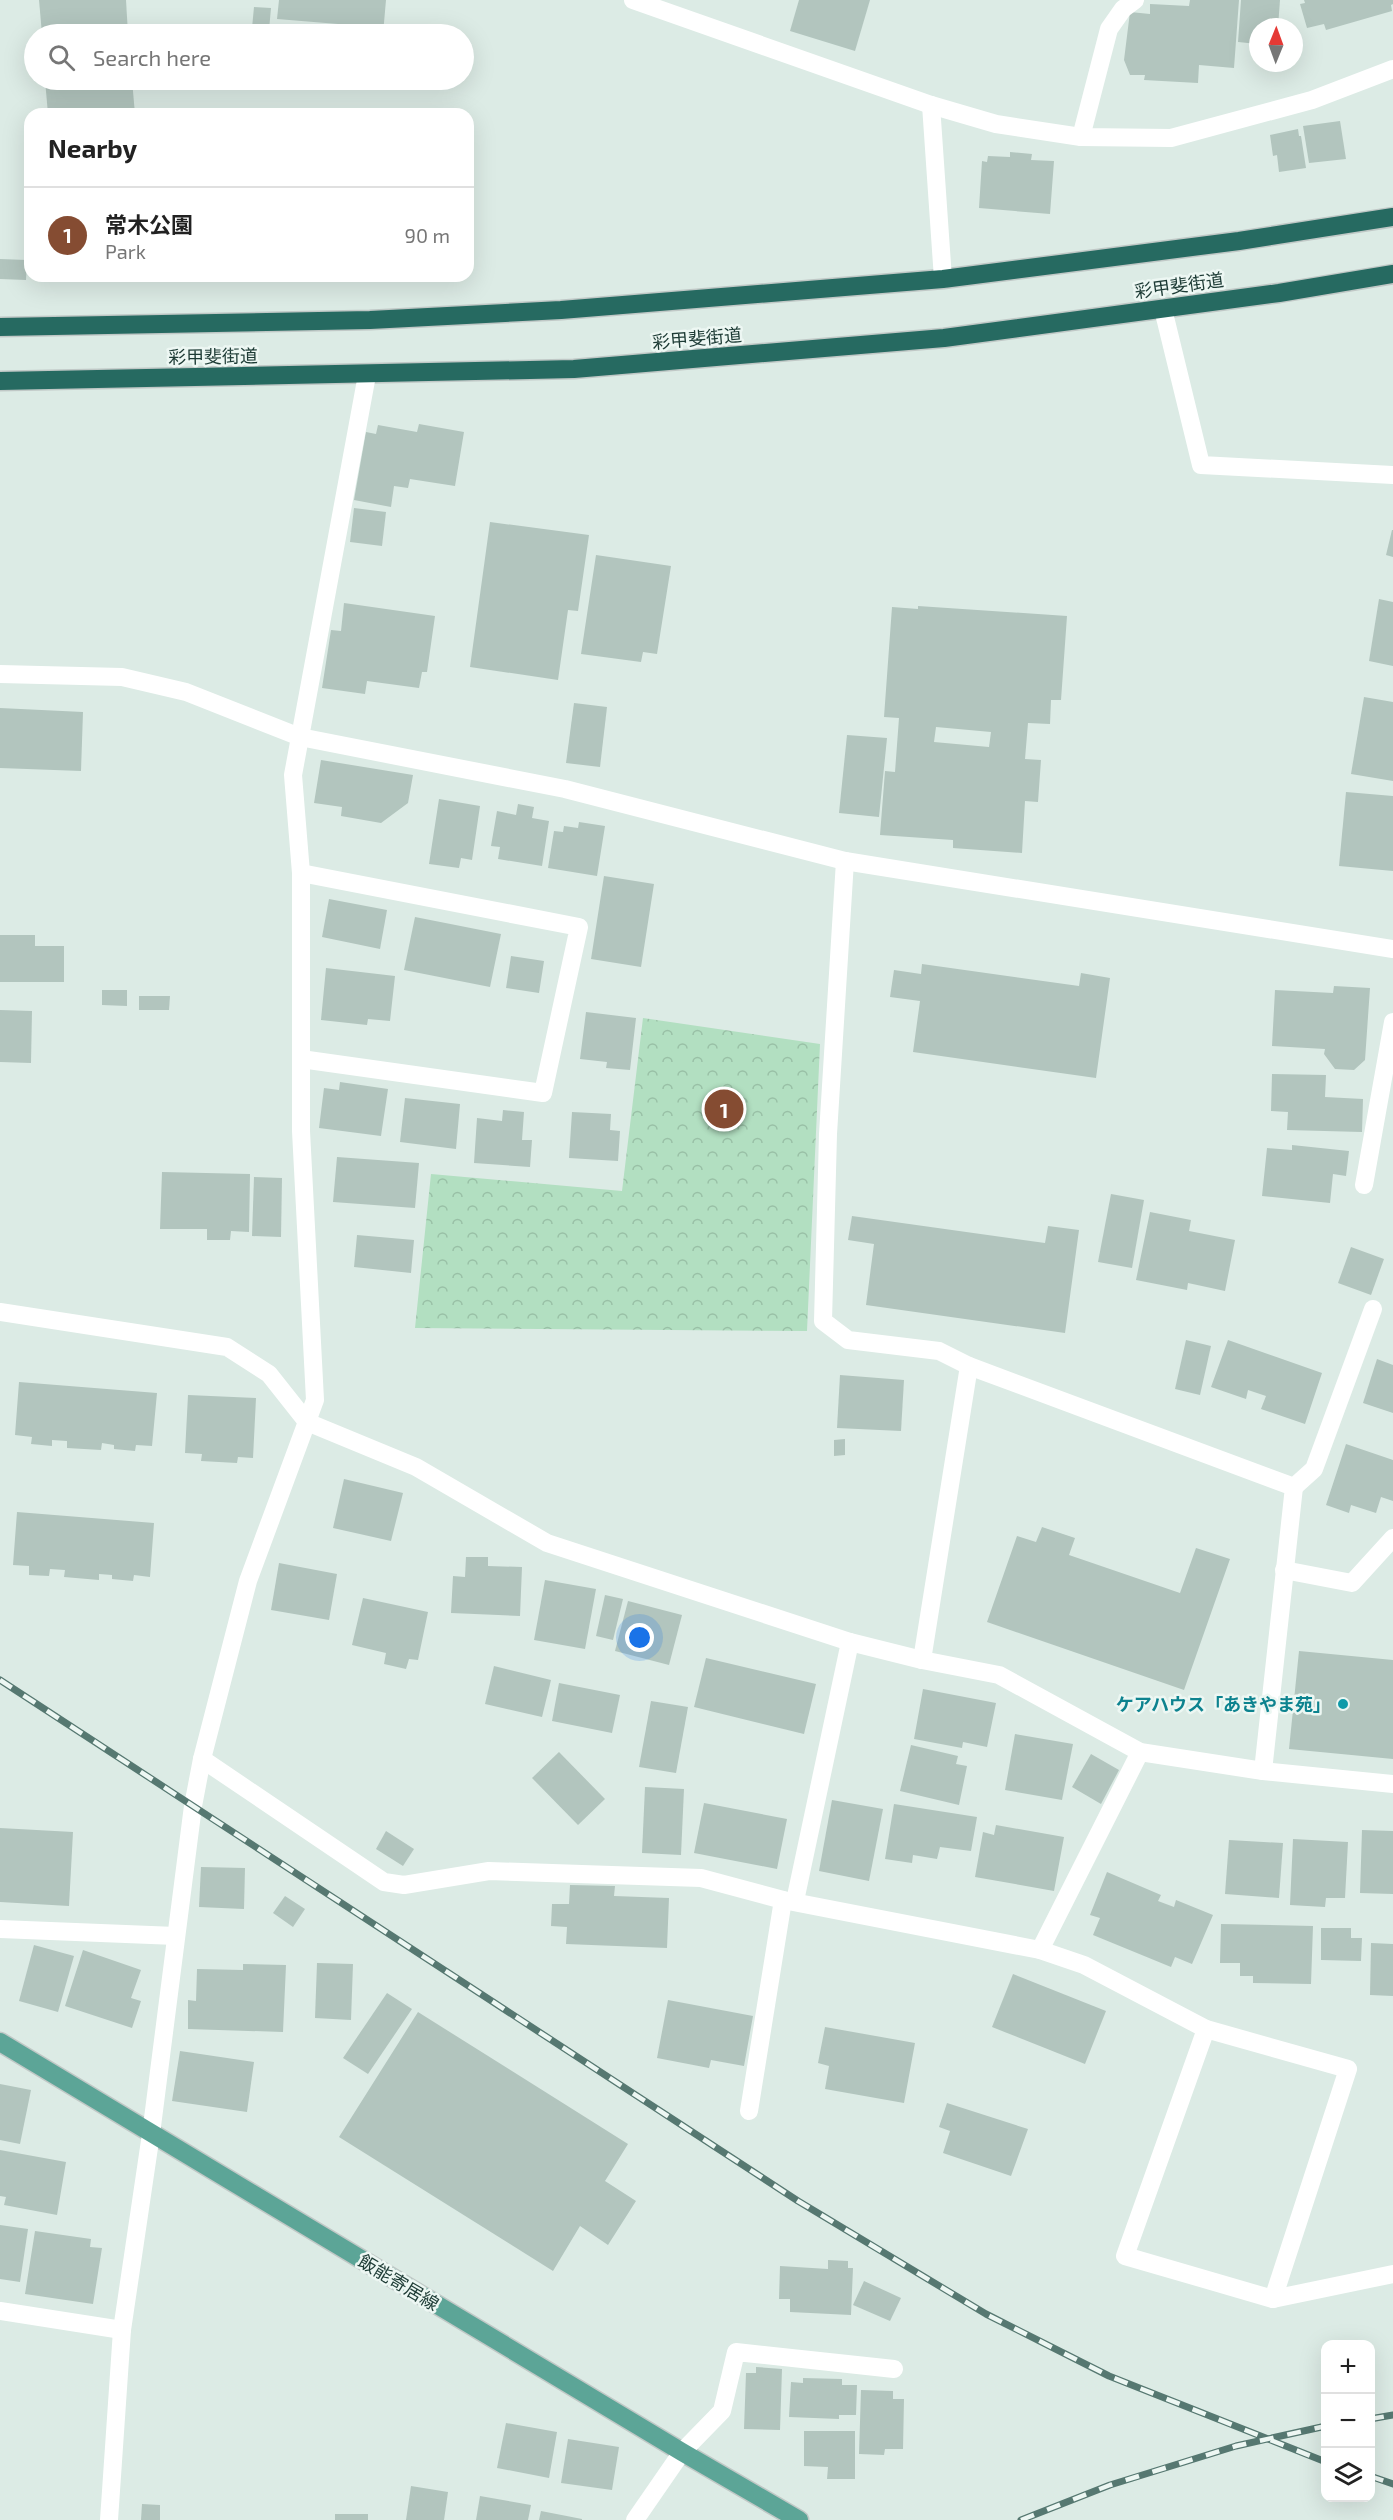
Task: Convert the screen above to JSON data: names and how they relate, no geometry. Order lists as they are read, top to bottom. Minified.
{"streets":{"highway":["彩甲斐街道"],"main road":["飯能寄居線"]},"places":["ケアハウス「あきやま苑」"],"north":"top","page":{"search":"Search here","heading":"Nearby","list":[{"mark":"1","name":"常木公園","note":"Park","value":"90 m"}],"pins":"1","map_buttons":["+","−"]}}
